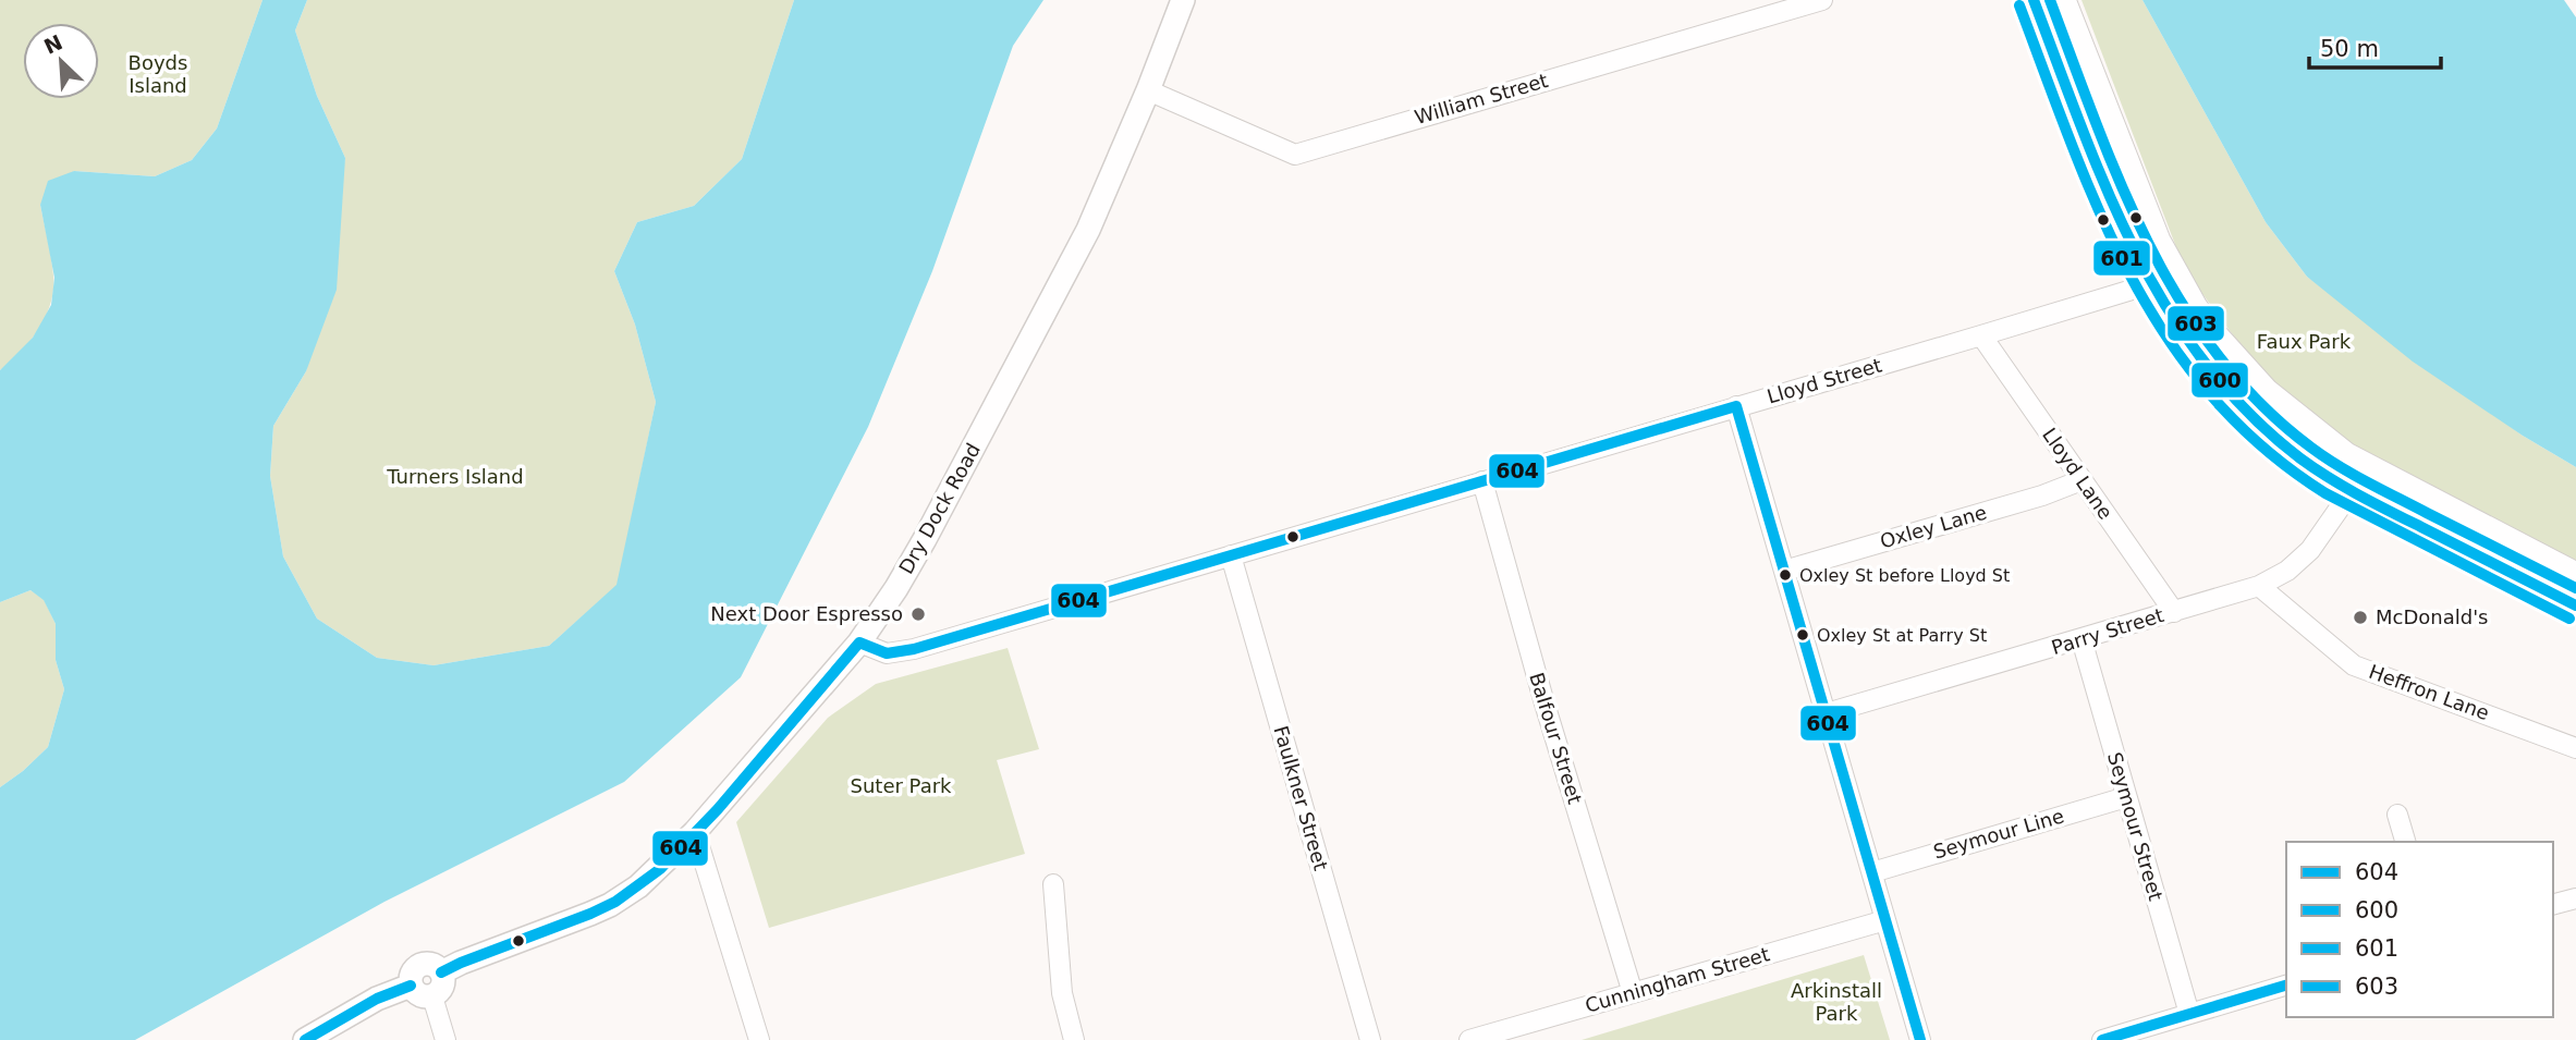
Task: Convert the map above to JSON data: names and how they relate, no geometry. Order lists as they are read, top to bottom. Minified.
{"streets":{"street":["William Street","Lloyd Street","Lloyd Lane","Dry Dock Road","Oxley Lane","Parry Street","Heffron Lane","Balfour Street","Faulkner Street","Seymour Street","Seymour Line","Cunningham Street"]},"crossings":[["William Street","Dry Dock Road"],["Lloyd Street","Lloyd Lane"],["Lloyd Street","Dry Dock Road"],["Lloyd Street","Balfour Street"],["Lloyd Street","Faulkner Street"],["Lloyd Lane","Oxley Lane"],["Lloyd Lane","Parry Street"],["Parry Street","Heffron Lane"],["Parry Street","Seymour Street"],["Balfour Street","Cunningham Street"],["Seymour Street","Seymour Line"]],"parks":["Boyds Island","Faux Park","Turners Island","Suter Park","Arkinstall Park"],"places":["Oxley St before Lloyd St","Next Door Espresso","McDonald's","Oxley St at Parry St"],"lines":["transit line 600","transit line 603","transit line 601","transit line 604"],"legend":["604","600","601","603"],"scale_bar":"50 m","north":"top left"}
